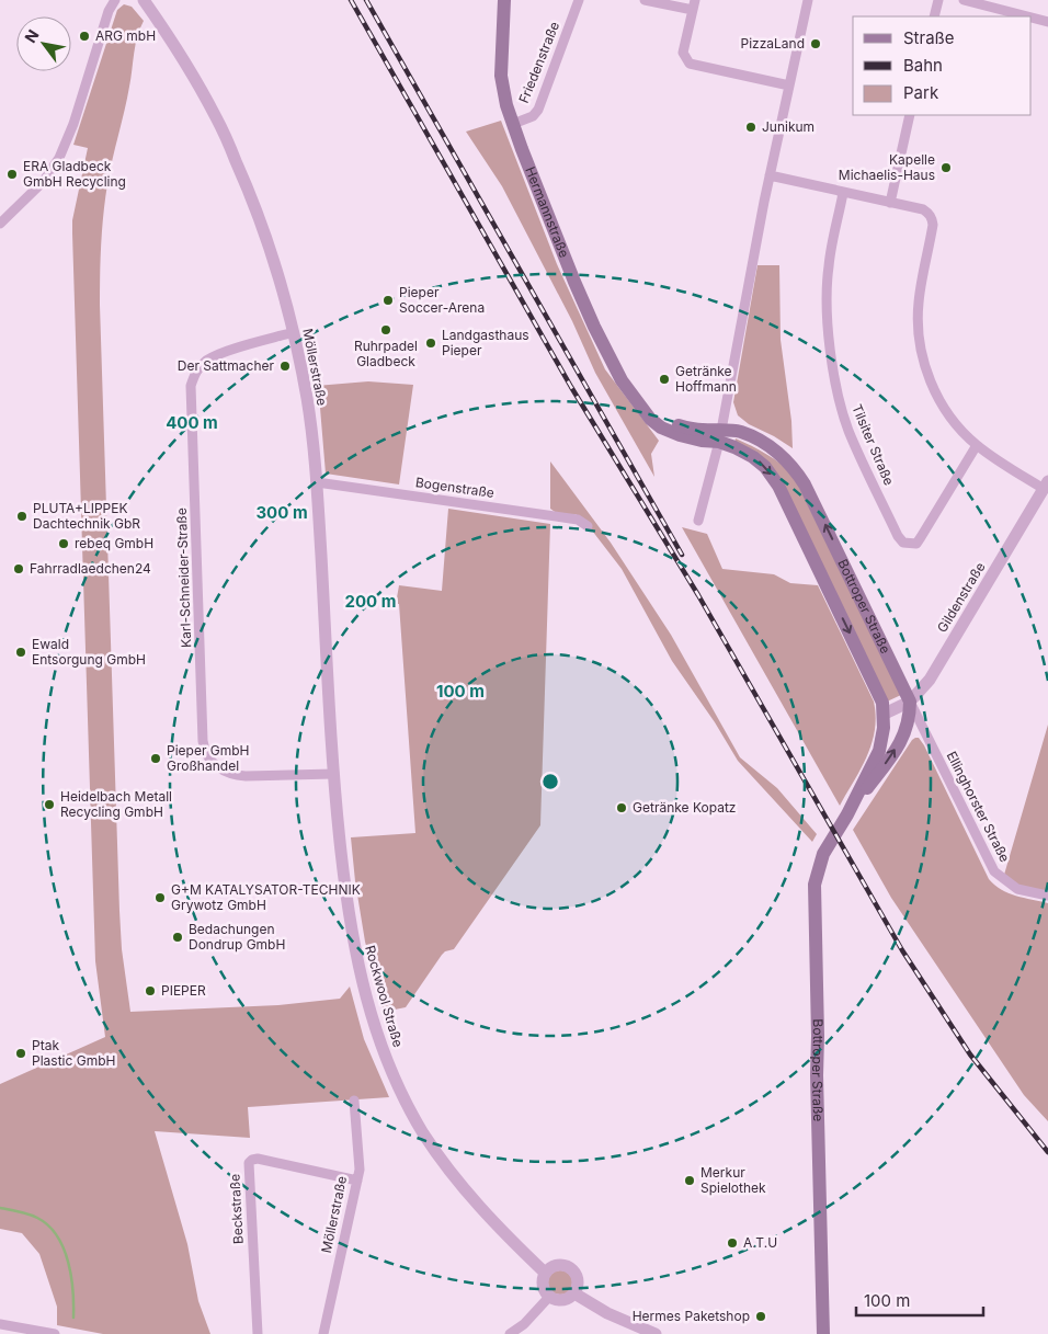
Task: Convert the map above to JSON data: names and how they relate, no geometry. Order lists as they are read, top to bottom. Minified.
{"streets":{"main road":["Hermannstraße","Bottroper Straße"],"street":["Friedenstraße","Möllerstraße","Tilsiter Straße","Bogenstraße","Karl-Schneider-Straße","Gildenstraße","Ellinghorster Straße","Rockwool Straße","Beckstraße"]},"crossings":[["Friedenstraße","Hermannstraße"],["Hermannstraße","Bottroper Straße"],["Möllerstraße","Bogenstraße"],["Möllerstraße","Karl-Schneider-Straße"],["Möllerstraße","Rockwool Straße"],["Möllerstraße","Beckstraße"],["Karl-Schneider-Straße","Rockwool Straße"],["Gildenstraße","Bottroper Straße"],["Gildenstraße","Ellinghorster Straße"],["Bottroper Straße","Ellinghorster Straße"]],"places":["ARG mbH","PizzaLand","Junikum","Kapelle Michaelis-Haus","ERA Gladbeck GmbH Recycling","Pieper Soccer-Arena","Ruhrpadel Gladbeck","Landgasthaus Pieper","Der Sattmacher","Getränke Hoffmann","PLUTA+LIPPEK Dachtechnik GbR","rebeq GmbH","Fahrradlaedchen24","Ewald Entsorgung GmbH","Pieper GmbH Großhandel","Heidelbach Metall Recycling GmbH","Getränke Kopatz","G+M KATALYSATOR-TECHNIK Grywotz GmbH","Bedachungen Dondrup GmbH","PIEPER","Ptak Plastic GmbH","Merkur Spielothek","A.T.U","Hermes Paketshop"],"legend":["Straße","Bahn","Park"],"scale_bar":"100 m","north":"top left","rings":["400 m","300 m","200 m","100 m"]}
